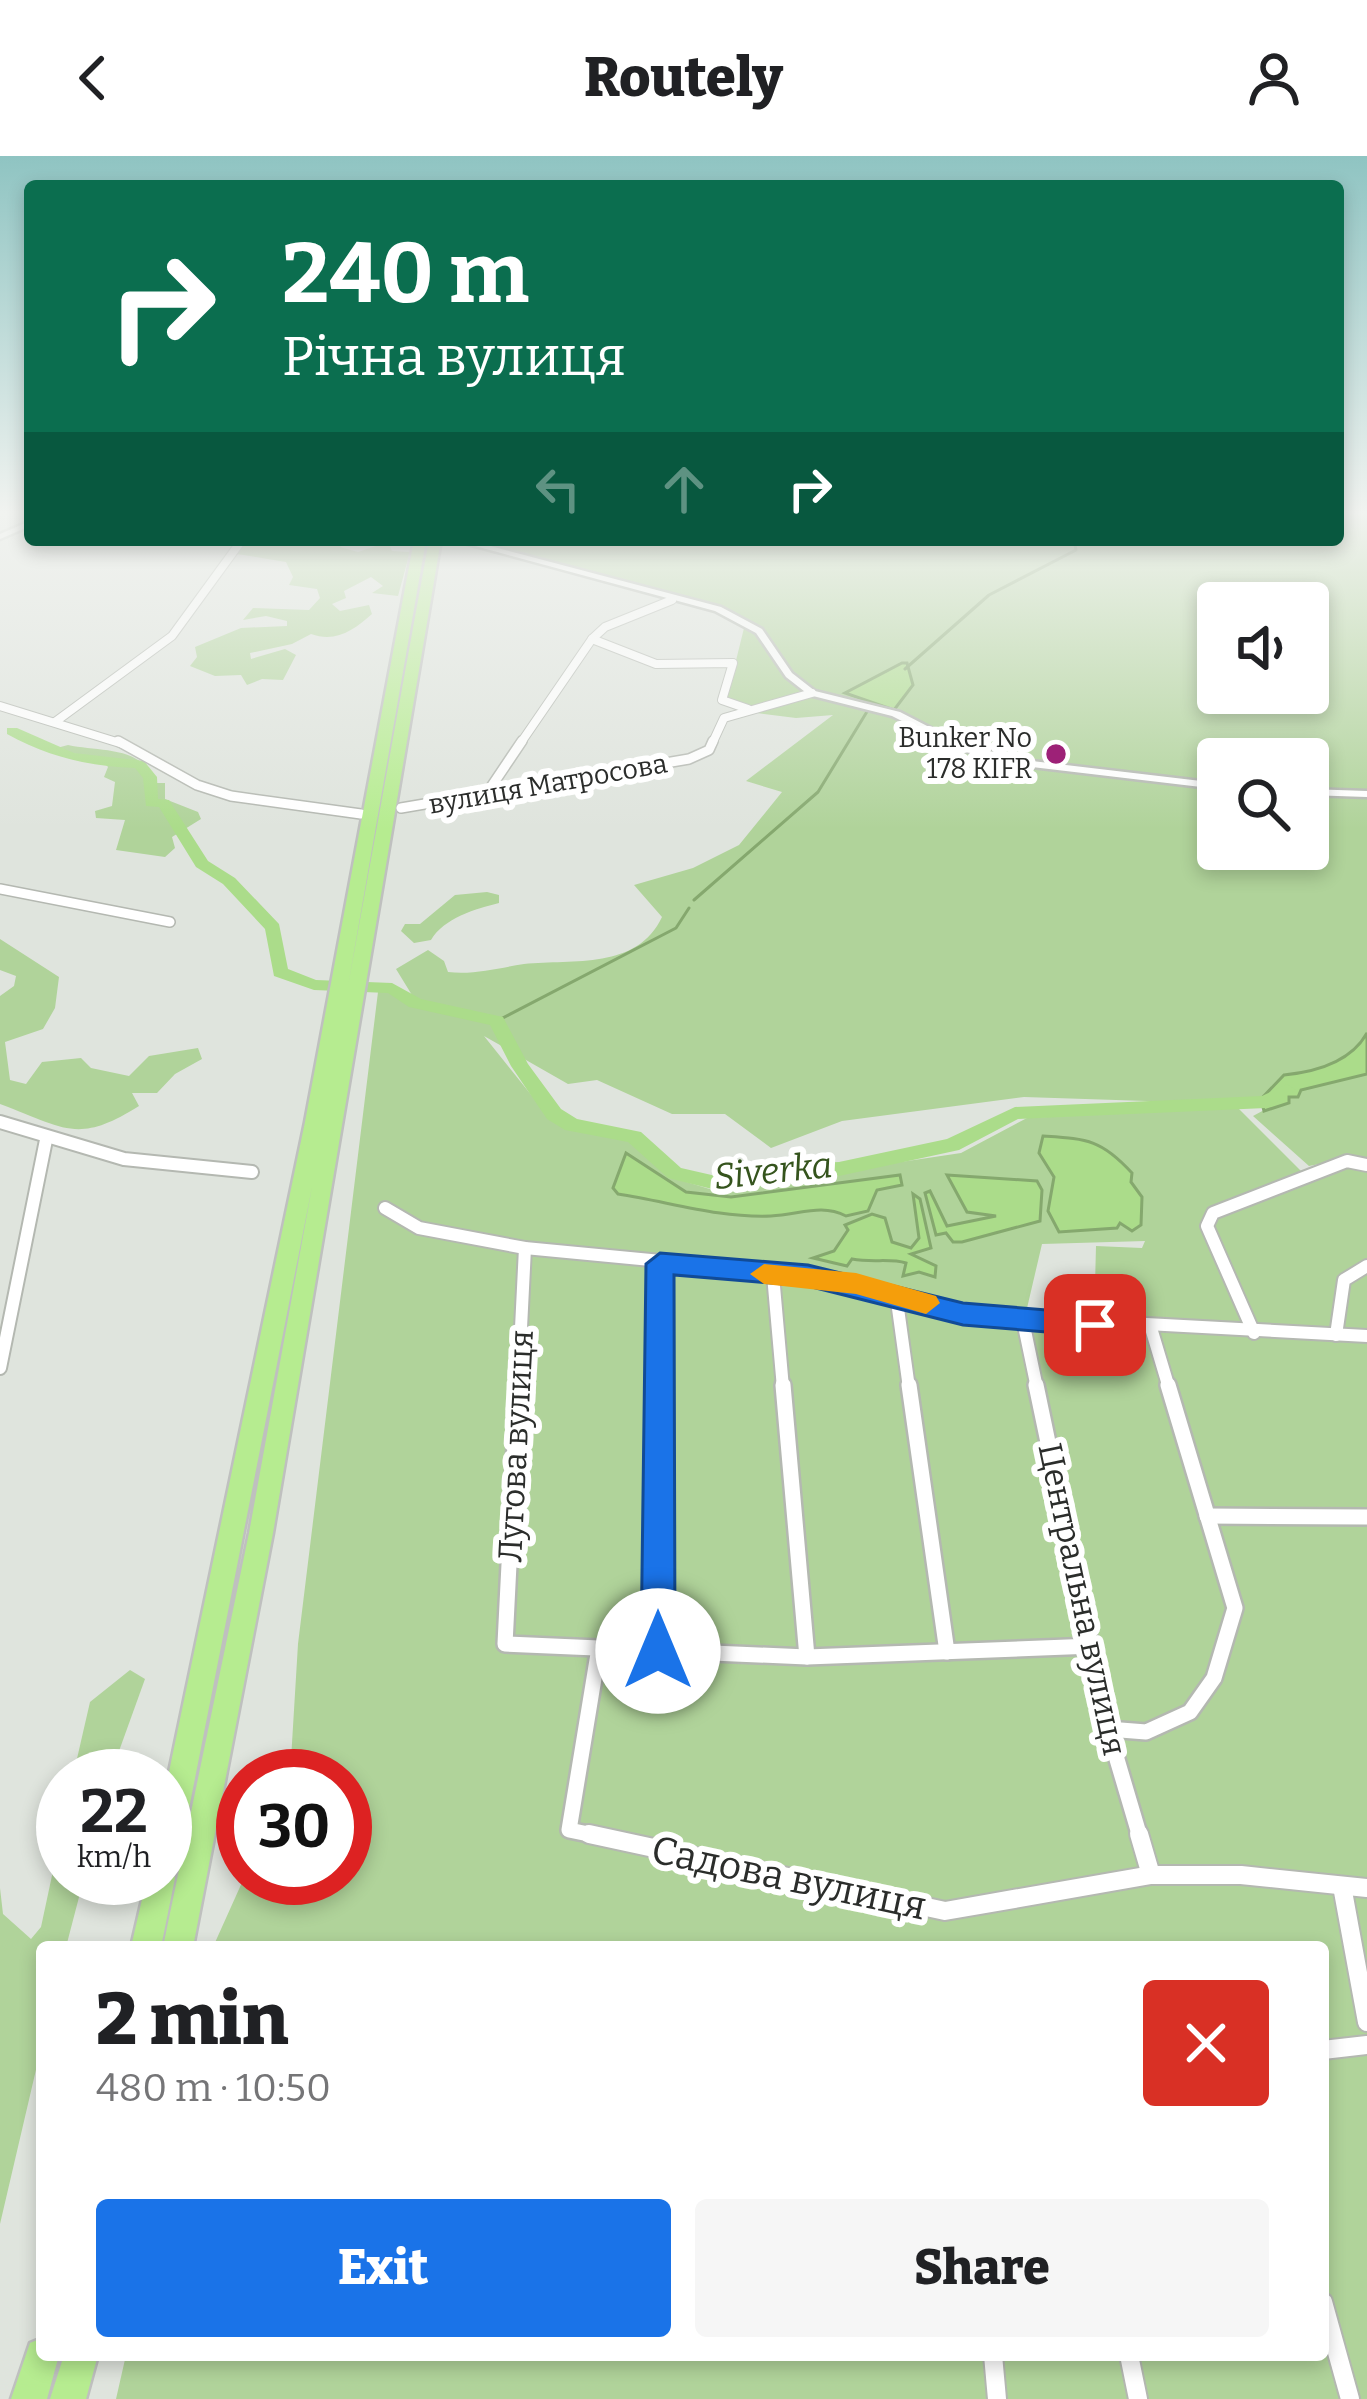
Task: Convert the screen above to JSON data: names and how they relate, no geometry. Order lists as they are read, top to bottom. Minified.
{"streets":{"street":["вулиця Матросова","Лугова вулиця","Центральна вулиця","Садова вулиця"]},"crossings":[["Лугова вулиця","Садова вулиця"],["Центральна вулиця","Садова вулиця"]],"water":["Siverka"],"places":["Bunker No 178 KIFR"],"page":{"header":"Routely","turn":["240 m","Річна вулиця"],"speed":"22 km/h","limit":"30","heading":["2 min","480 m · 10:50"],"buttons":["Exit","Share"]}}
